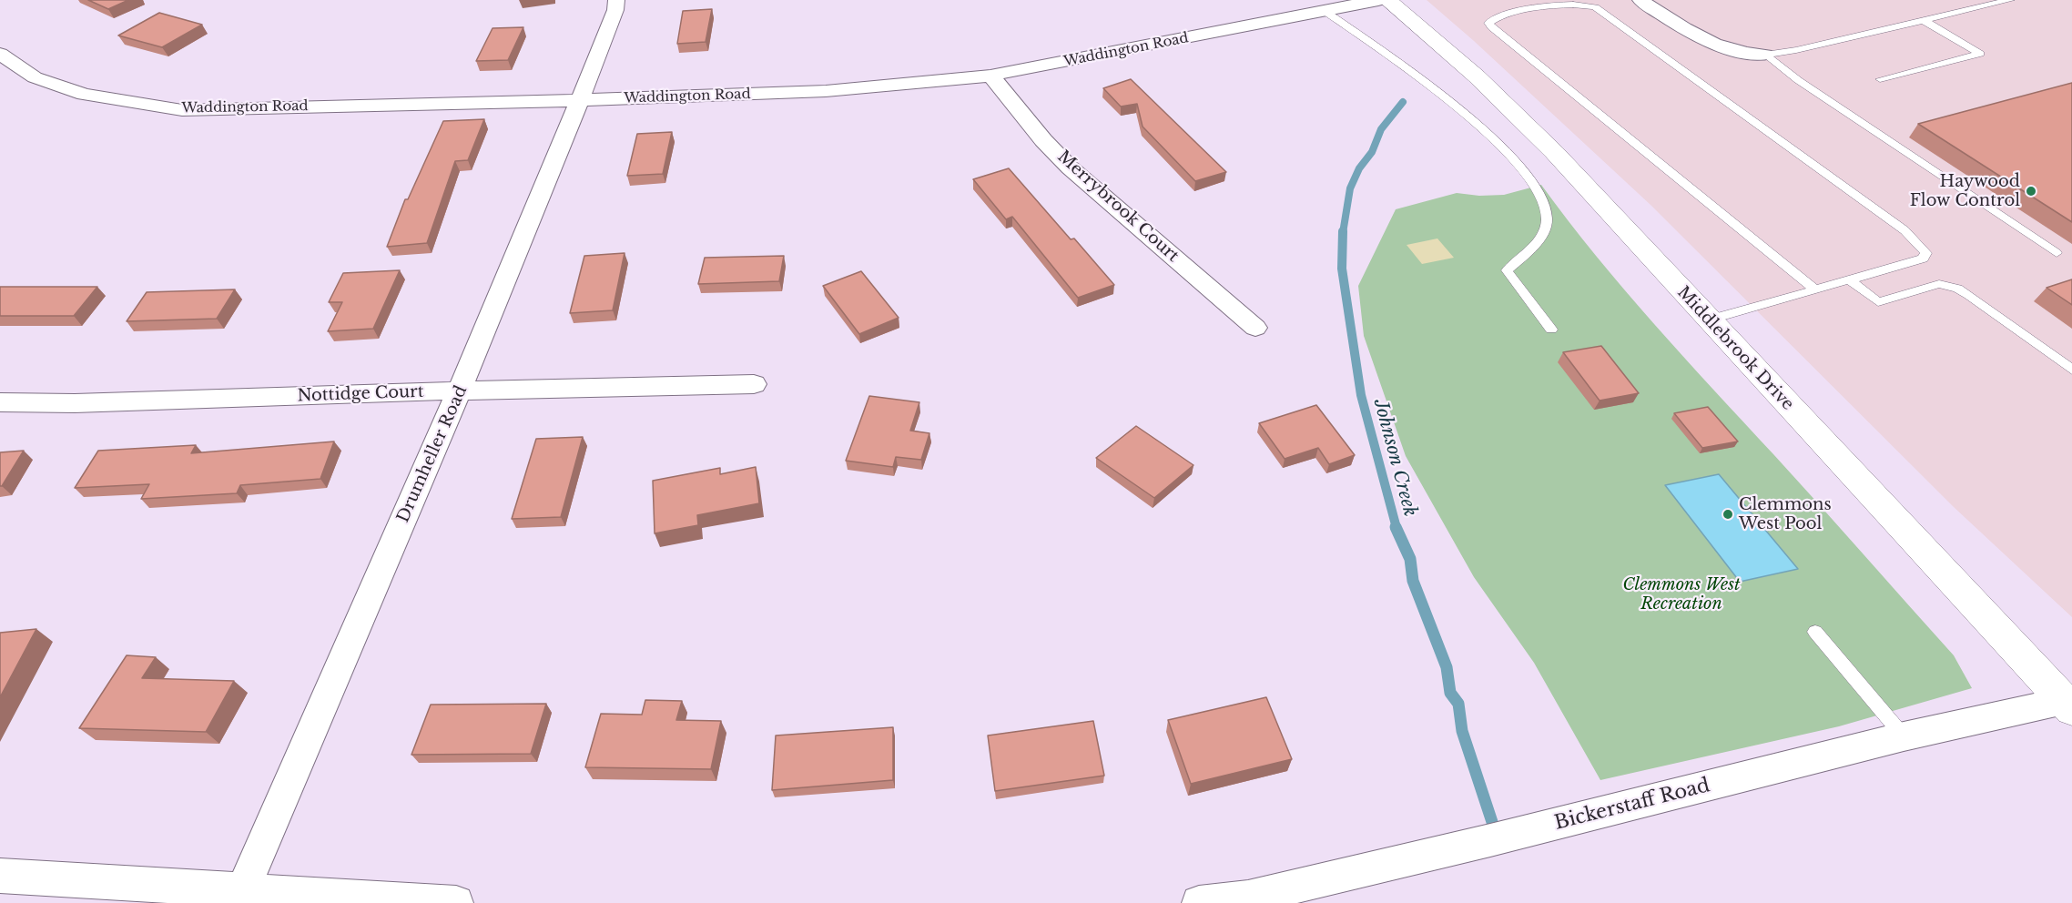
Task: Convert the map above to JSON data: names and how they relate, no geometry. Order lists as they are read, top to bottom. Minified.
{"streets":{"street":["Waddington Road","Merrybrook Court","Middlebrook Drive","Nottidge Court","Drumheller Road","Bickerstaff Road"]},"crossings":[["Waddington Road","Merrybrook Court"],["Waddington Road","Drumheller Road"],["Middlebrook Drive","Bickerstaff Road"],["Nottidge Court","Drumheller Road"]],"water":["Johnson Creek"],"parks":["Clemmons West Recreation"],"places":["Haywood Flow Control","Clemmons West Pool"]}
